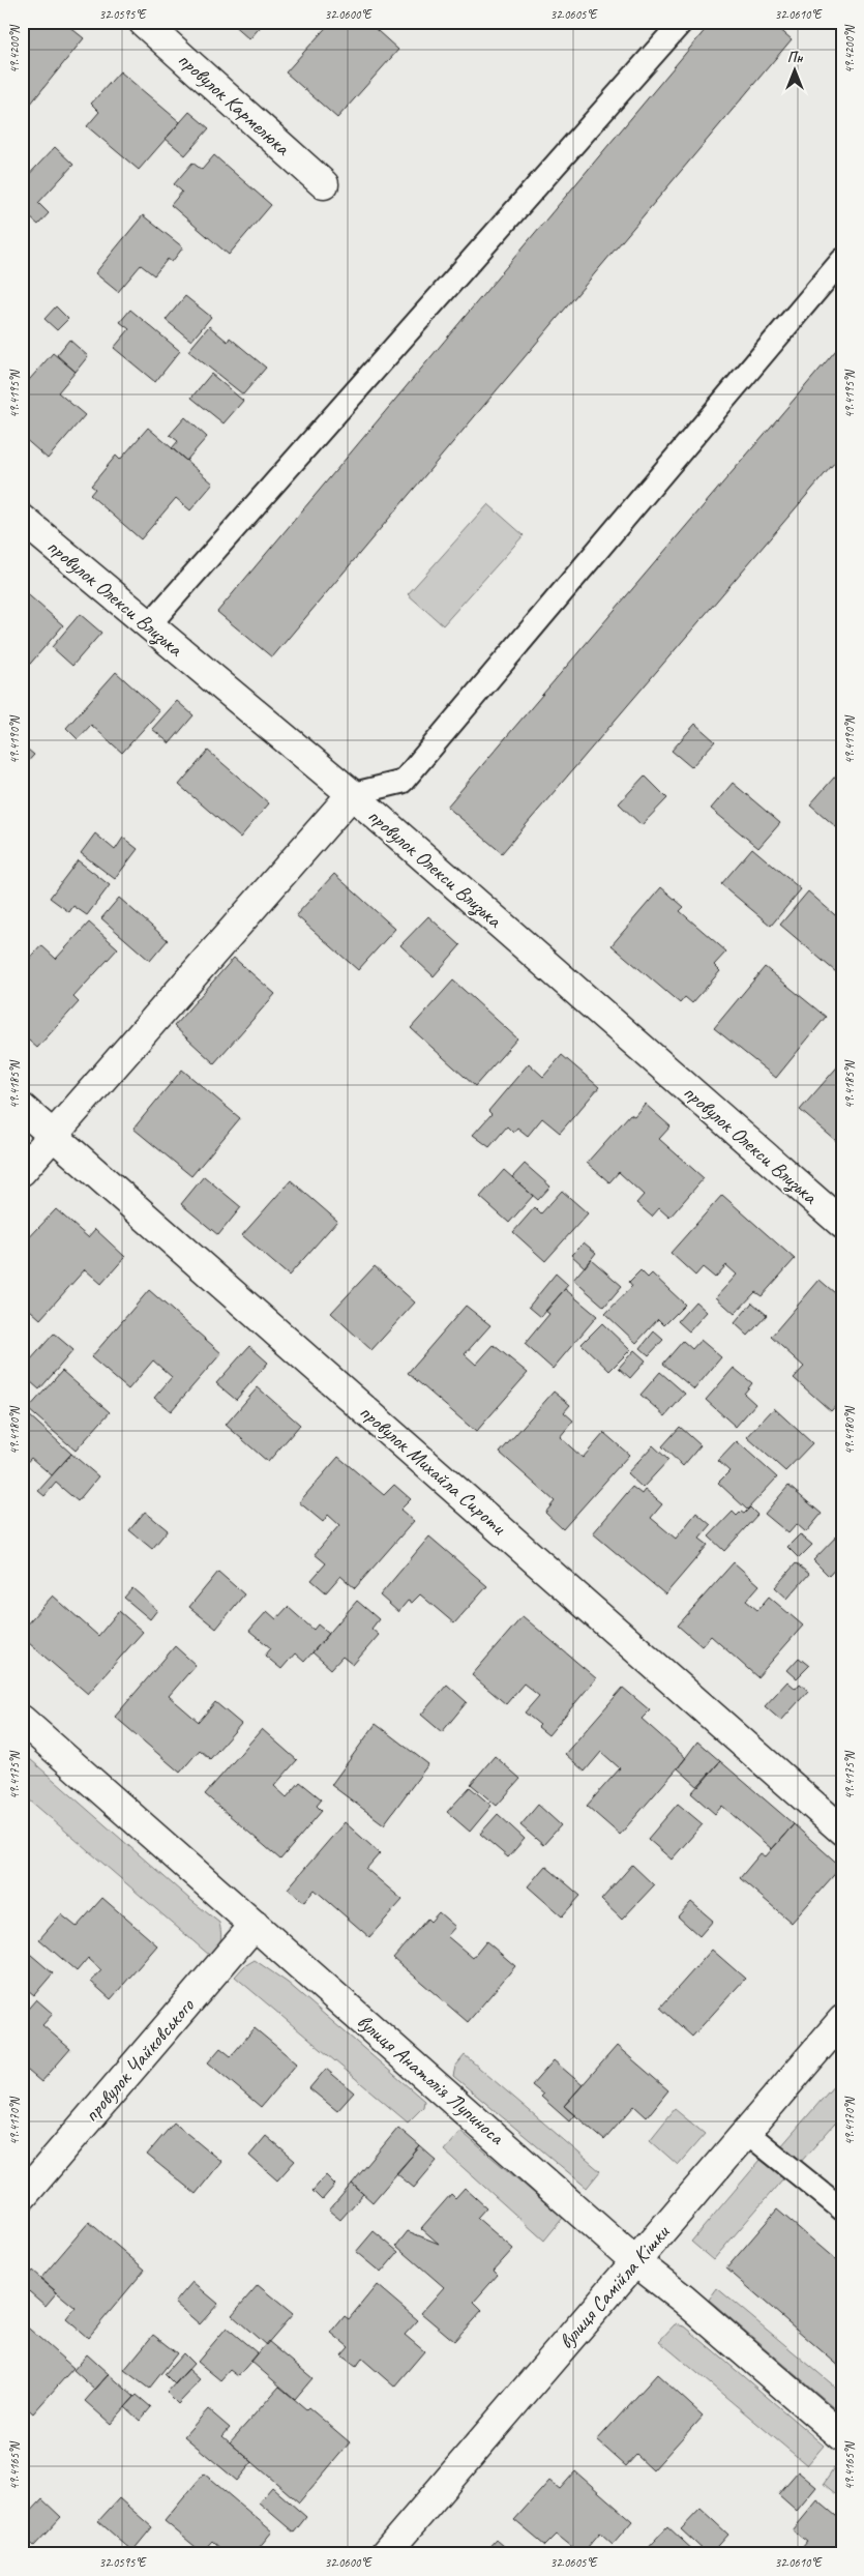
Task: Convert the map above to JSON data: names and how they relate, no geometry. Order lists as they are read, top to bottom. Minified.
{"streets":{"street":["провулок Кармелюка","провулок Олекси Влизька","провулок Михайла Сироти","провулок Чайковського","вулиця Анатолія Лупиноса","вулиця Самійла Кішки"]},"crossings":[["провулок Чайковського","вулиця Анатолія Лупиноса"],["вулиця Анатолія Лупиноса","вулиця Самійла Кішки"]],"north":"top","coordinates":["32.0595°E","32.0600°E","32.0605°E","32.0610°E","49.4200°N","49.4195°N","49.4190°N","49.4185°N","49.4180°N","49.4175°N","49.4170°N","49.4165°N"]}
